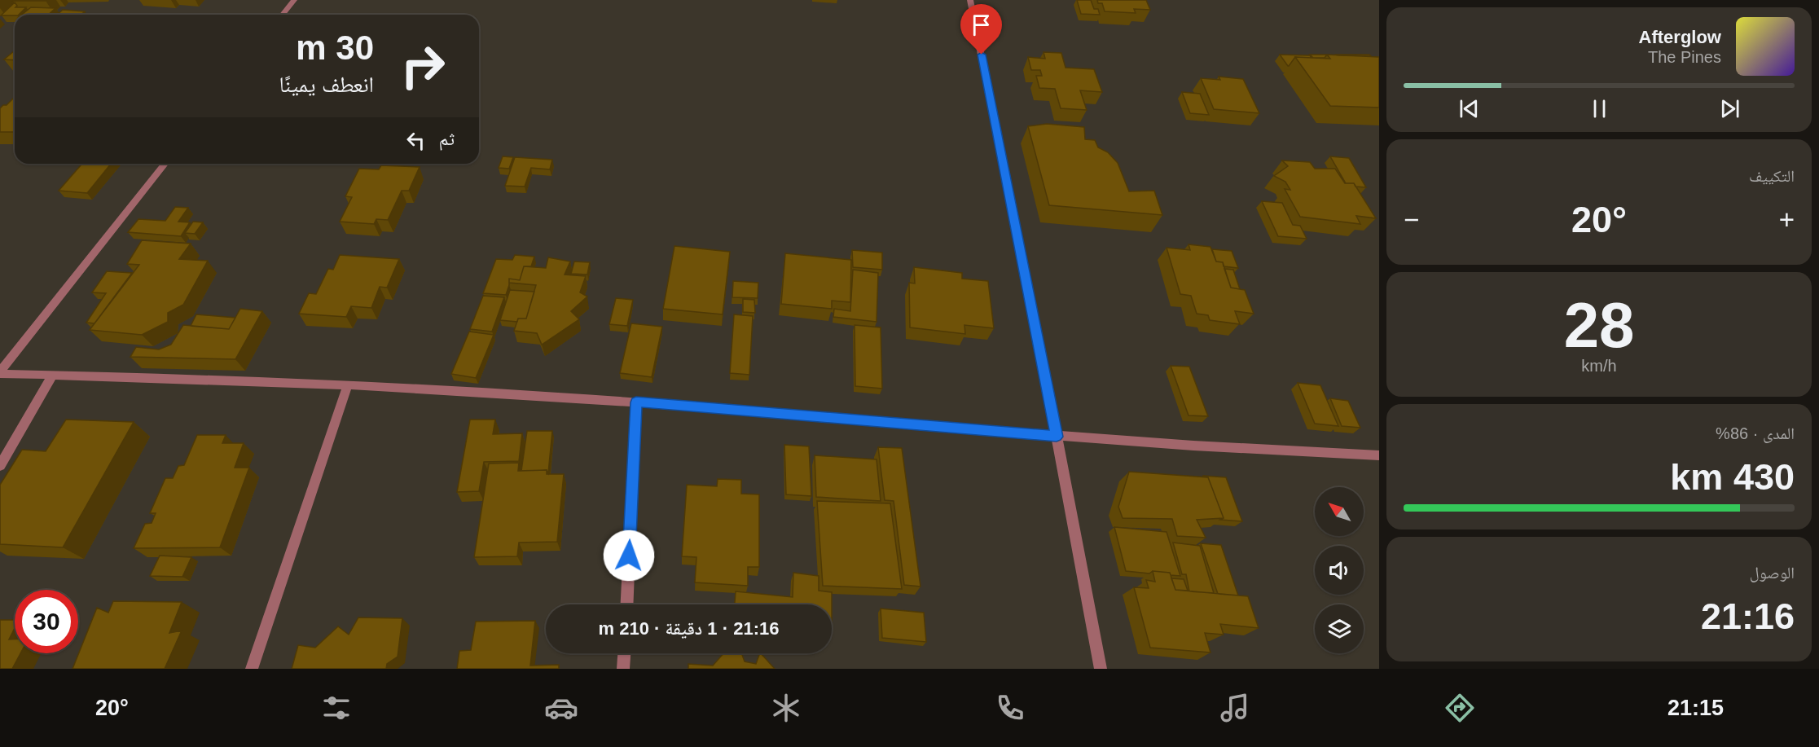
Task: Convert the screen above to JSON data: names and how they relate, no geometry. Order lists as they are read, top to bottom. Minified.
{"north":"top left","page":{"turn":["30 m","انعطف يمينًا"],"song":["Afterglow","The Pines"],"then":"ثم","tile":["التكييف",["28","km/h"],["المدى · 86%","430 km"],["الوصول","21:16"]],"heat":["−","20°","+"],"limit":"30","trip":"21:16 · 1 دقيقة · 210 m","tabs":["21:15","20°"]}}
